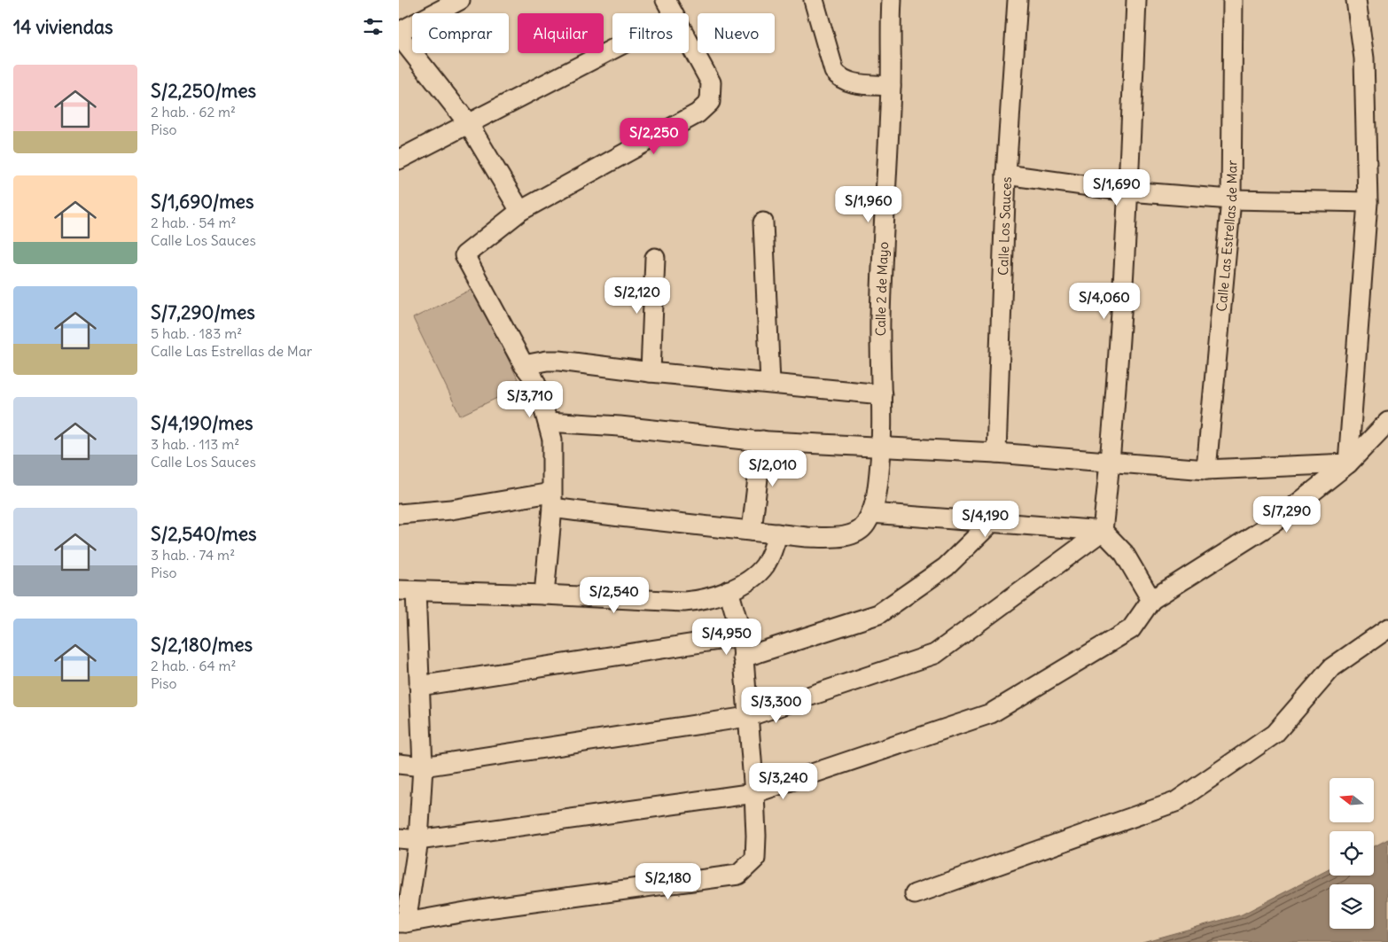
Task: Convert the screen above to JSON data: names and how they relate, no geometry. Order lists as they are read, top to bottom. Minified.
{"streets":{"street":["Calle Los Sauces","Calle Las Estrellas de Mar","Calle 2 de Mayo"]},"north":"left","page":{"heading":"14 viviendas","chip":["Comprar","Alquilar","Filtros","Nuevo"],"list":[{"name":"S/2,250/mes","note":"2 hab. · 62 m² · Piso"},{"name":"S/1,690/mes","note":"2 hab. · 54 m² · Calle Los Sauces"},{"name":"S/7,290/mes","note":"5 hab. · 183 m² · Calle Las Estrellas de Mar"},{"name":"S/4,190/mes","note":"3 hab. · 113 m² · Calle Los Sauces"},{"name":"S/2,540/mes","note":"3 hab. · 74 m² · Piso"},{"name":"S/2,180/mes","note":"2 hab. · 64 m² · Piso"}],"price":["S/2,250","S/1,690","S/1,960","S/2,120","S/4,060","S/3,710","S/2,010","S/7,290","S/4,190","S/2,540","S/4,950","S/3,300","S/3,240","S/2,180"]}}
